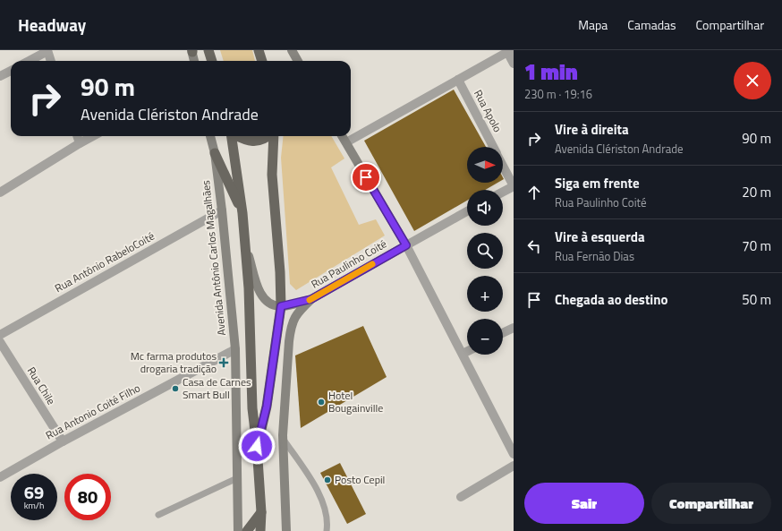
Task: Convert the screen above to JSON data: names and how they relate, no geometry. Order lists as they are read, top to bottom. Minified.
{"streets":{"main road":["Avenida Antônio Carlos Magalhães","Rua Paulinho Coité"],"street":["Rua Apolo","Rua Antônio RabeloCoité","Rua Chile","Rua Antonio Coité Filho"]},"crossings":[["Avenida Antônio Carlos Magalhães","Rua Antônio RabeloCoité"],["Avenida Antônio Carlos Magalhães","Rua Antonio Coité Filho"],["Rua Chile","Rua Antonio Coité Filho"]],"places":{"health":["Mc farma produtos drogaria tradição"],"other":["Casa de Carnes Smart Bull","Hotel Bougainville","Posto Cepil"]},"north":"right","page":{"header":"Headway","nav":["Mapa","Camadas","Compartilhar"],"heading":["1 min","230 m · 19:16"],"turn":["90 m","Avenida Clériston Andrade"],"list":[{"name":"Vire à direita","note":"Avenida Clériston Andrade","value":"90 m"},{"name":"Siga em frente","note":"Rua Paulinho Coité","value":"20 m"},{"name":"Vire à esquerda","note":"Rua Fernão Dias","value":"70 m"},{"name":"Chegada ao destino","value":"50 m"}],"map_buttons":["+","−"],"speed":"69 km/h","limit":"80","buttons":["Sair","Compartilhar"]}}
